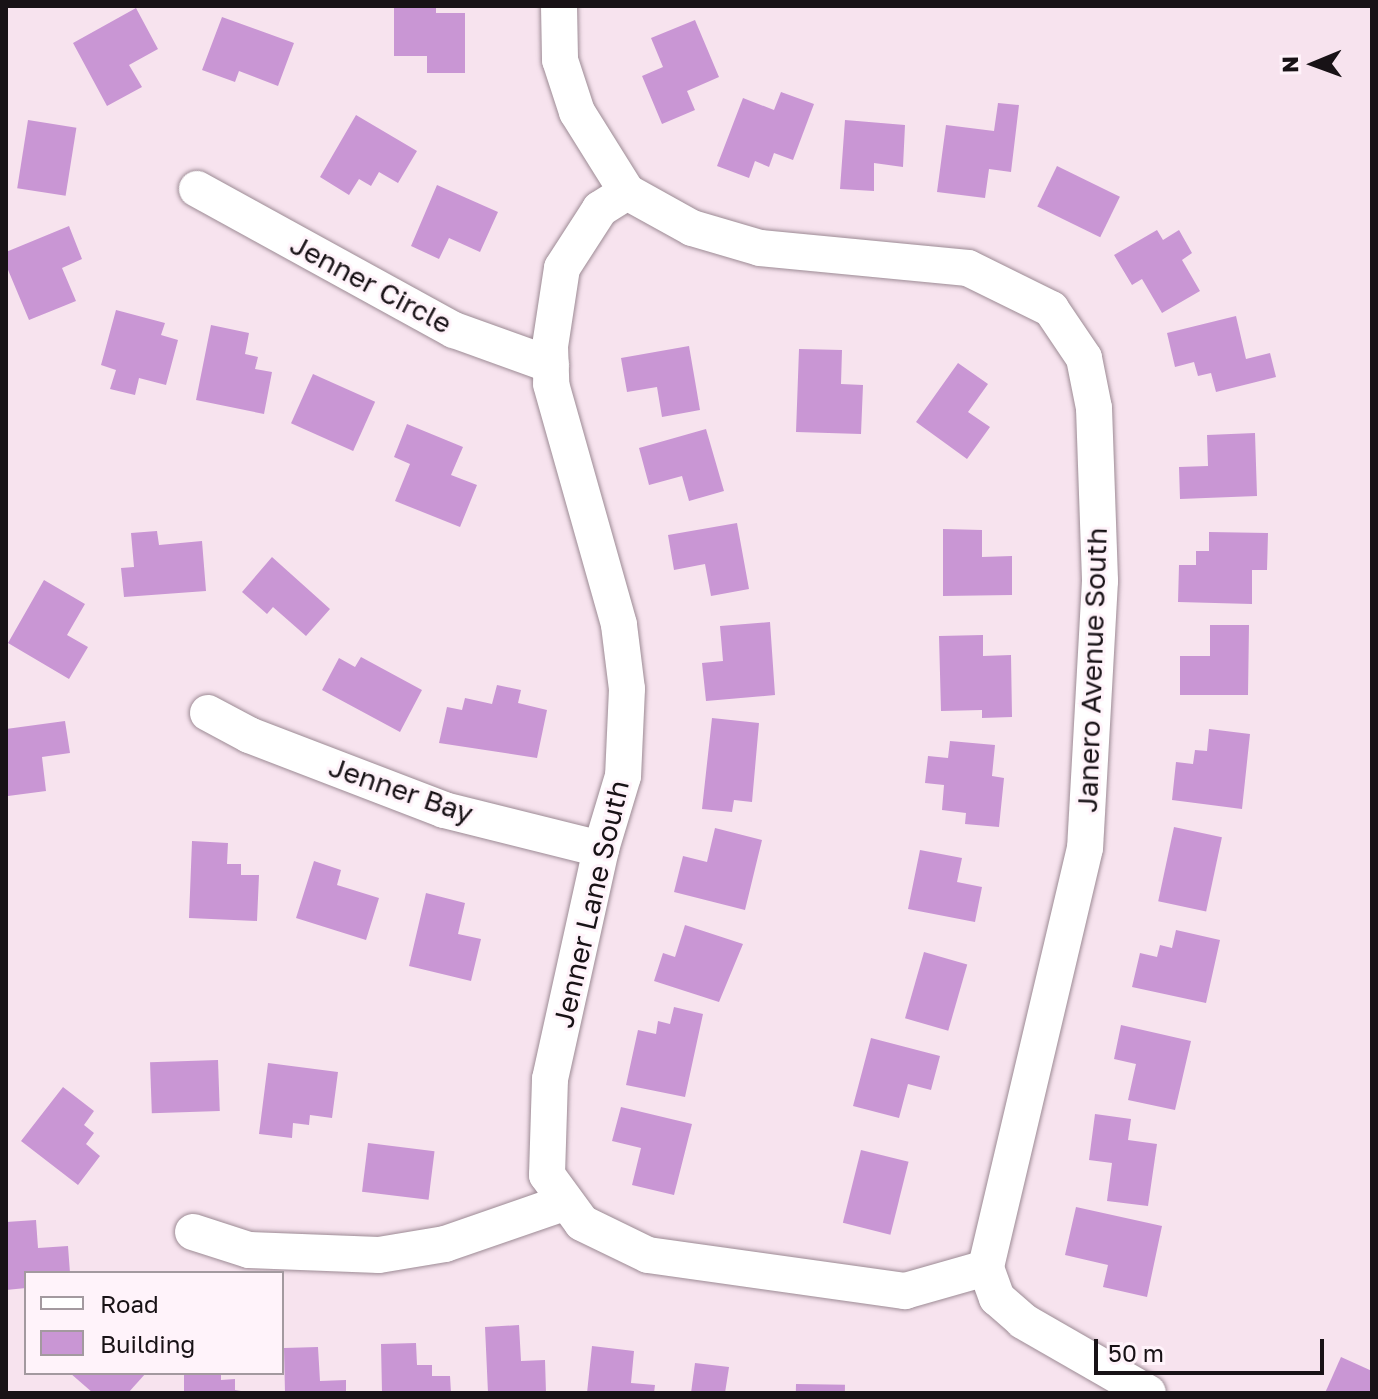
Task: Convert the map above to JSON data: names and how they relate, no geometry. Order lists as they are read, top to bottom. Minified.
{"streets":{"street":["Jenner Circle","Janero Avenue South","Jenner Bay","Jenner Lane South"]},"crossings":[["Jenner Circle","Jenner Lane South"],["Janero Avenue South","Jenner Lane South"],["Jenner Bay","Jenner Lane South"]],"legend":["Road","Building"],"scale_bar":"50 m","north":"left"}
